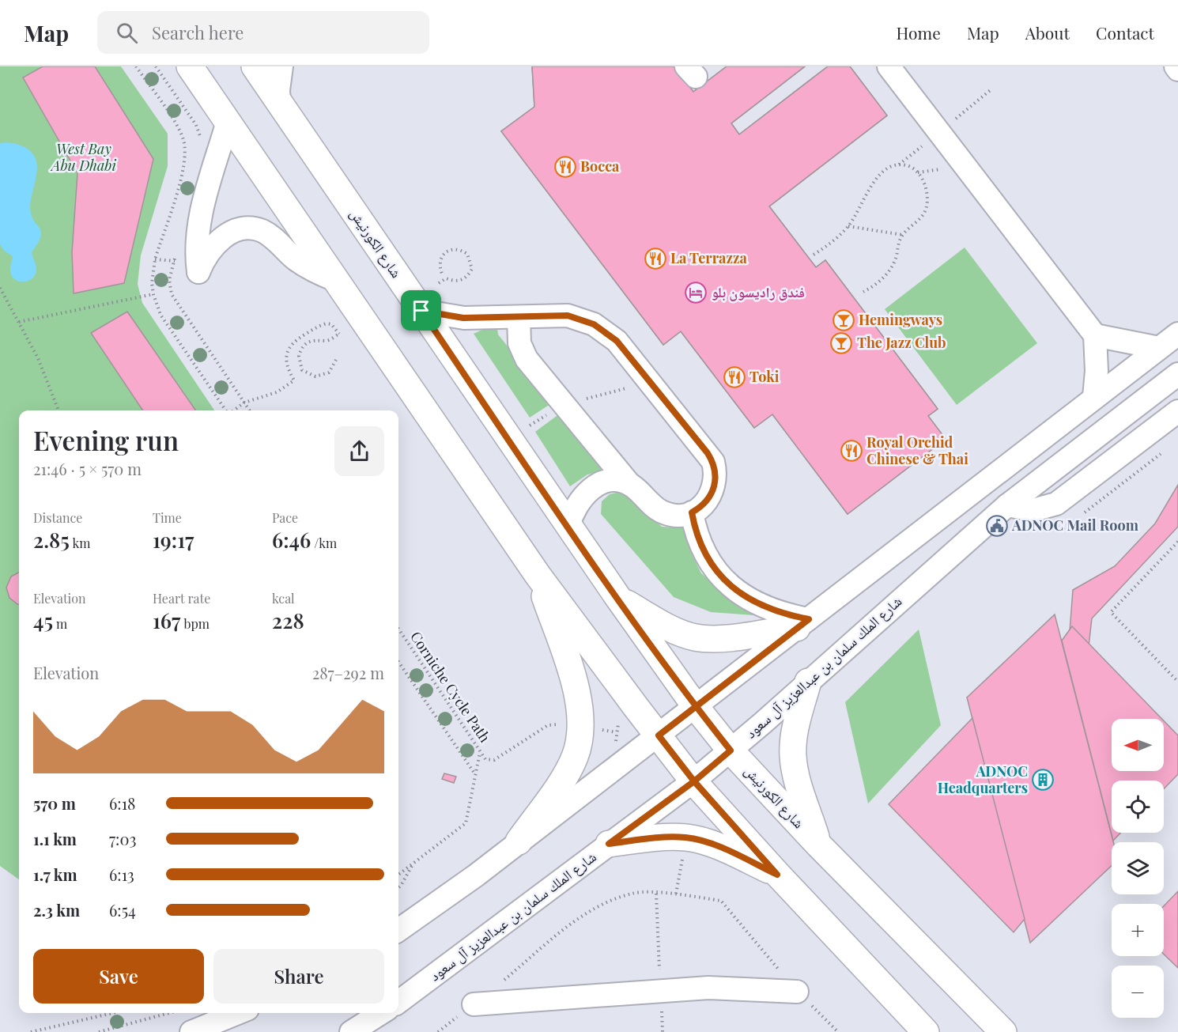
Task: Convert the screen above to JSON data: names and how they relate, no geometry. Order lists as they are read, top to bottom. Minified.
{"streets":{"main road":["شارع الكورنيش"],"street":["شارع الملك سلمان بن عبدالعزيز آل سعود"],"path":["Corniche Cycle Path"]},"crossings":[["شارع الكورنيش","شارع الملك سلمان بن عبدالعزيز آل سعود"]],"parks":["West Bay Abu Dhabi"],"places":{"restaurant":["Bocca","La Terrazza","Toki","Royal Orchid Chinese & Thai"],"hotel":["فندق راديسون بلو"],"bar":["Hemingways","The Jazz Club"],"public building":["ADNOC Mail Room"],"building":["ADNOC Headquarters"]},"north":"left","page":{"header":"Map","search":"Search here","nav":["Home","Map","About","Contact"],"heading":["Evening run","21:46 · 5 × 570 m"],"stats":[["Distance","2.85 km"],["Time","19:17"],["Pace","6:46 /km"],["Elevation","45 m"],["Heart rate","167 bpm"],["kcal","228"]],"chart":["Elevation","287–292 m"],"map_buttons":["+","−"],"list":[{"name":"570 m","note":"6:18"},{"name":"1.1 km","note":"7:03"},{"name":"1.7 km","note":"6:13"},{"name":"2.3 km","note":"6:54"}],"buttons":["Save","Share"]}}
